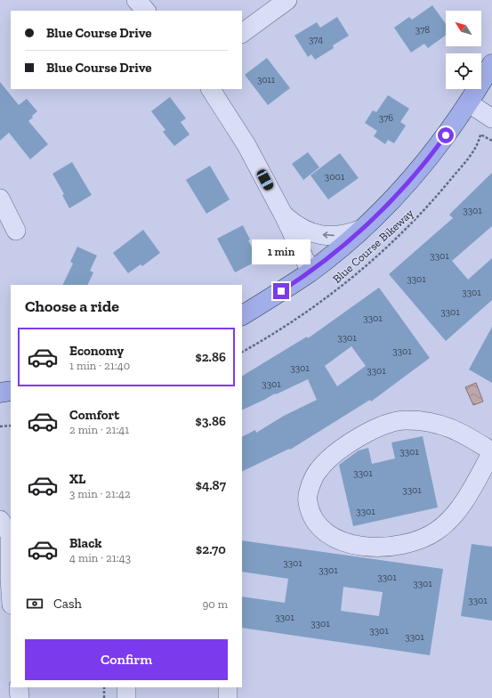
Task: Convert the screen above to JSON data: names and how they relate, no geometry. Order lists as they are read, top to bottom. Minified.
{"streets":{"path":["Blue Course Bikeway"]},"house_numbers":["378","374","3011","376","3001","3301","3301","3301","3301","3301","3301","3301","3301","3301","3301","3301","3301","3301","3301","3301","3301","3301","3301","3301","3301","3301","3301","3301","3301"],"north":"top left","page":{"banner":["Blue Course Drive","Blue Course Drive"],"bubble":"1 min","heading":"Choose a ride","list":[{"name":"Economy","note":"1 min · 21:40","value":"$2.86"},{"name":"Comfort","note":"2 min · 21:41","value":"$3.86"},{"name":"XL","note":"3 min · 21:42","value":"$4.87"},{"name":"Black","note":"4 min · 21:43","value":"$2.70"}],"pay":["Cash","90 m"],"buttons":"Confirm"}}
